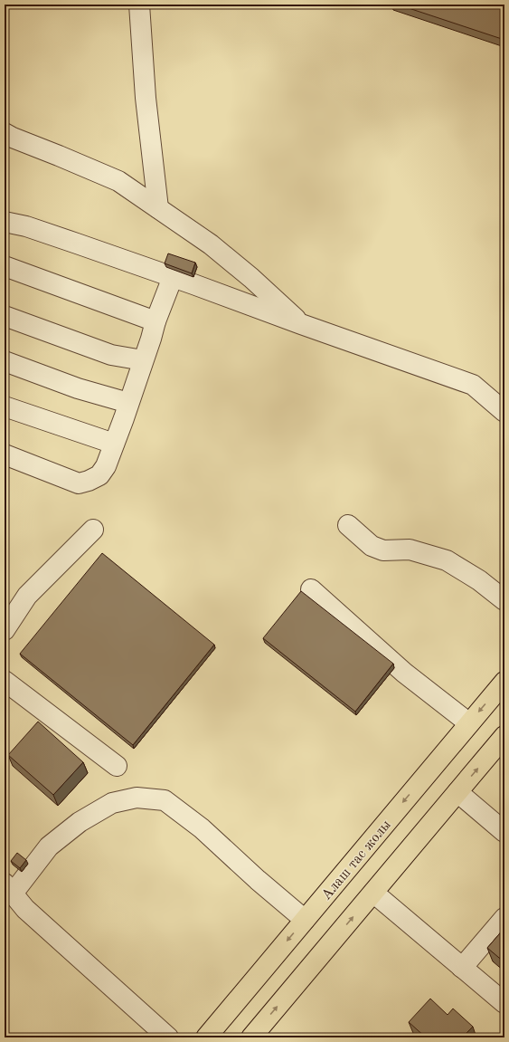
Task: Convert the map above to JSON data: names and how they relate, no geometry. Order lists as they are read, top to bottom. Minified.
{"streets":{"main road":["Алаш тас жолы"]}}
